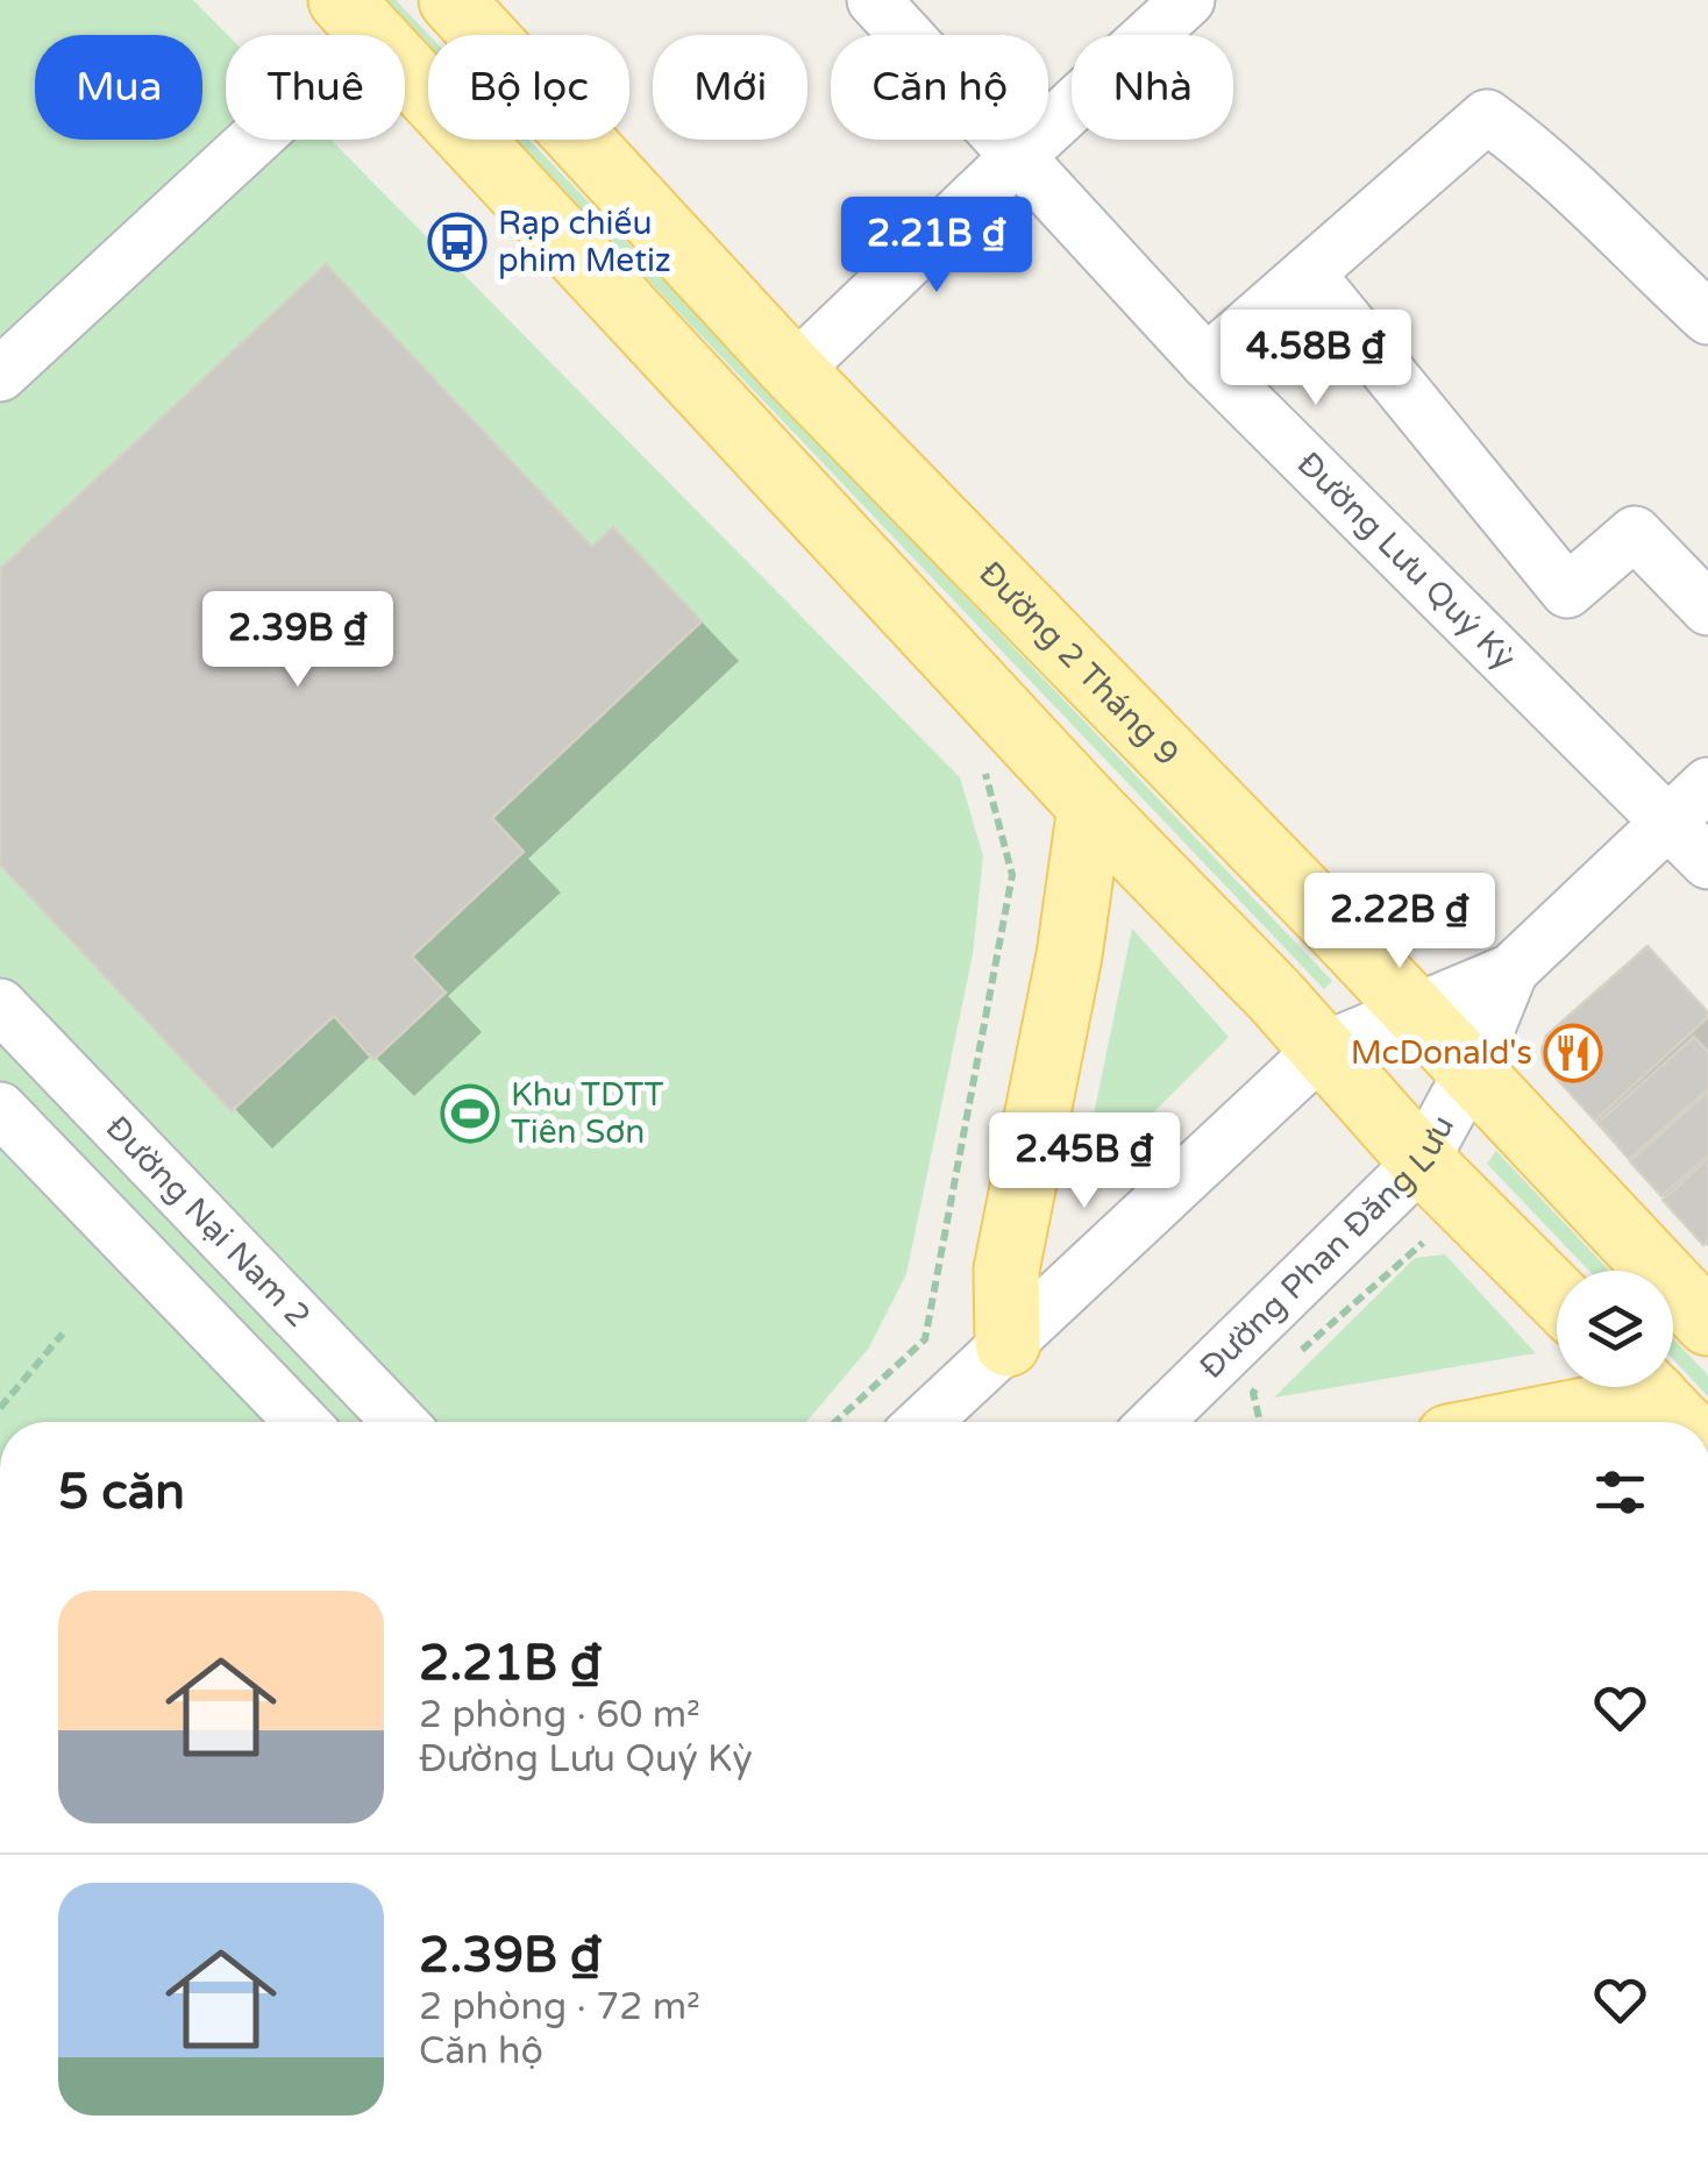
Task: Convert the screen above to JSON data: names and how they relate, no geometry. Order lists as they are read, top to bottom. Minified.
{"streets":{"main road":["Đường 2 Tháng 9"],"street":["Đường Lưu Quý Kỳ","Đường Nại Nam 2","Đường Phan Đăng Lưu"]},"crossings":[["Đường Lưu Quý Kỳ","Đường Phan Đăng Lưu"],["Đường 2 Tháng 9","Đường Phan Đăng Lưu"]],"places":{"bus stop":["Rạp chiếu phim Metiz"],"restaurant":["McDonald's"],"sports":["Khu TDTT Tiên Sơn"]},"page":{"chip":["Mua","Thuê","Bộ lọc","Mới","Căn hộ","Nhà"],"price":["2.21B ₫","4.58B ₫","2.39B ₫","2.22B ₫","2.45B ₫"],"heading":"5 căn","list":[{"name":"2.21B ₫","note":"2 phòng · 60 m² · Đường Lưu Quý Kỳ"},{"name":"2.39B ₫","note":"2 phòng · 72 m² · Căn hộ"}]}}
